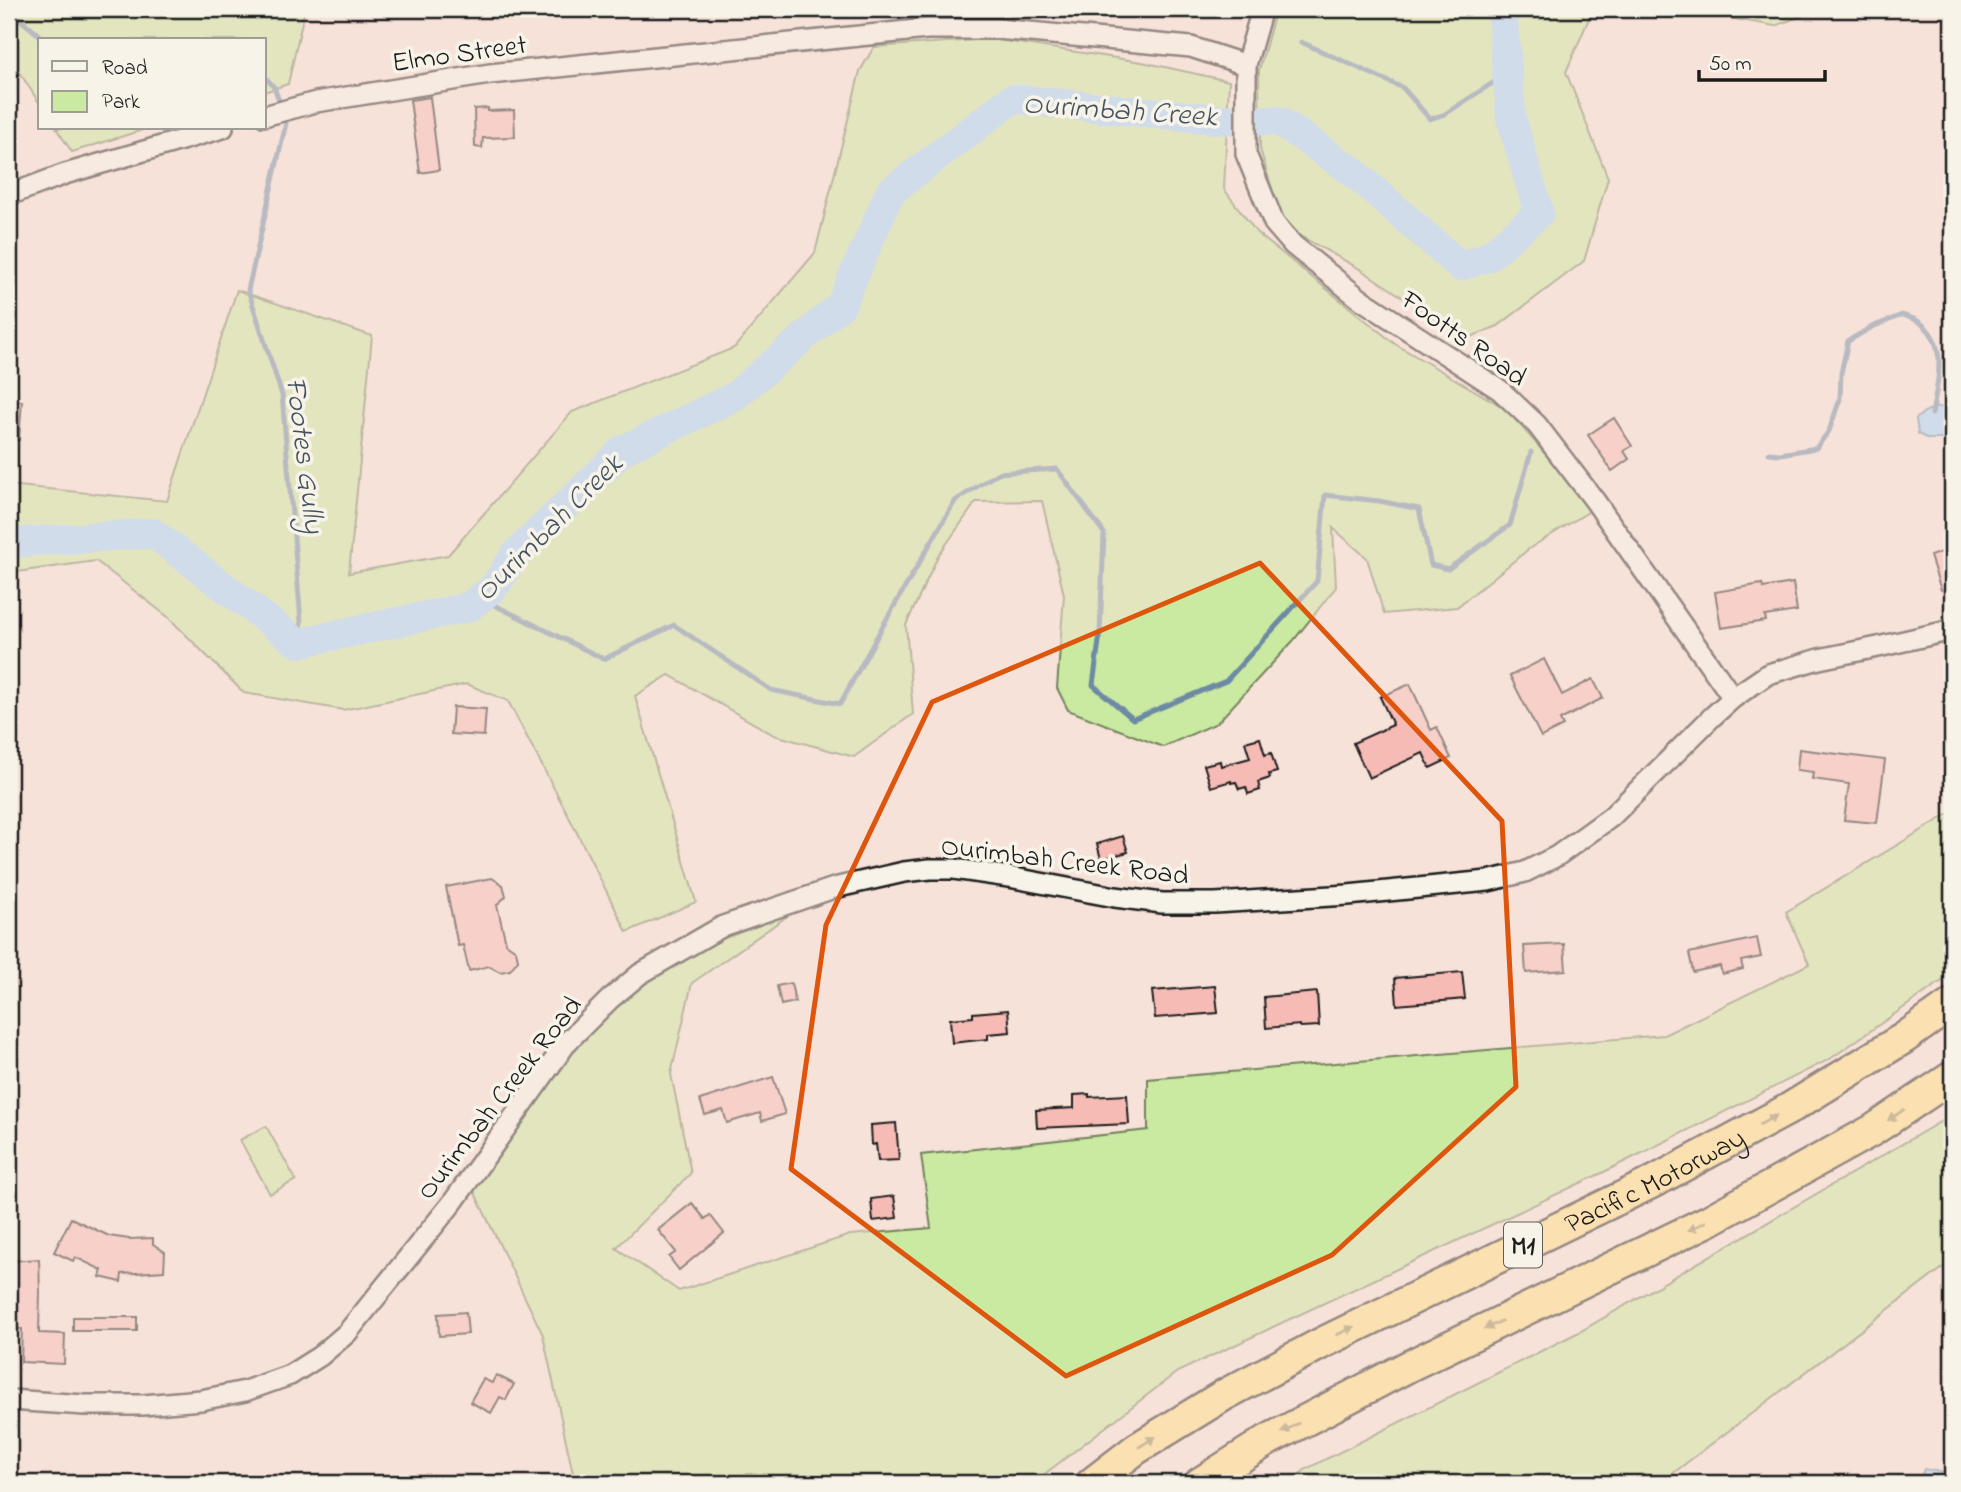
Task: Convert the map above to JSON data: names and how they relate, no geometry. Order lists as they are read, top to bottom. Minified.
{"streets":{"highway":["Pacific Motorway","M1"],"street":["Elmo Street","Footts Road","Ourimbah Creek Road"]},"crossings":[["Elmo Street","Footts Road"],["Footts Road","Ourimbah Creek Road"]],"water":["Ourimbah Creek","Footes Gully"],"legend":["Road","Park"],"scale_bar":"50 m"}
